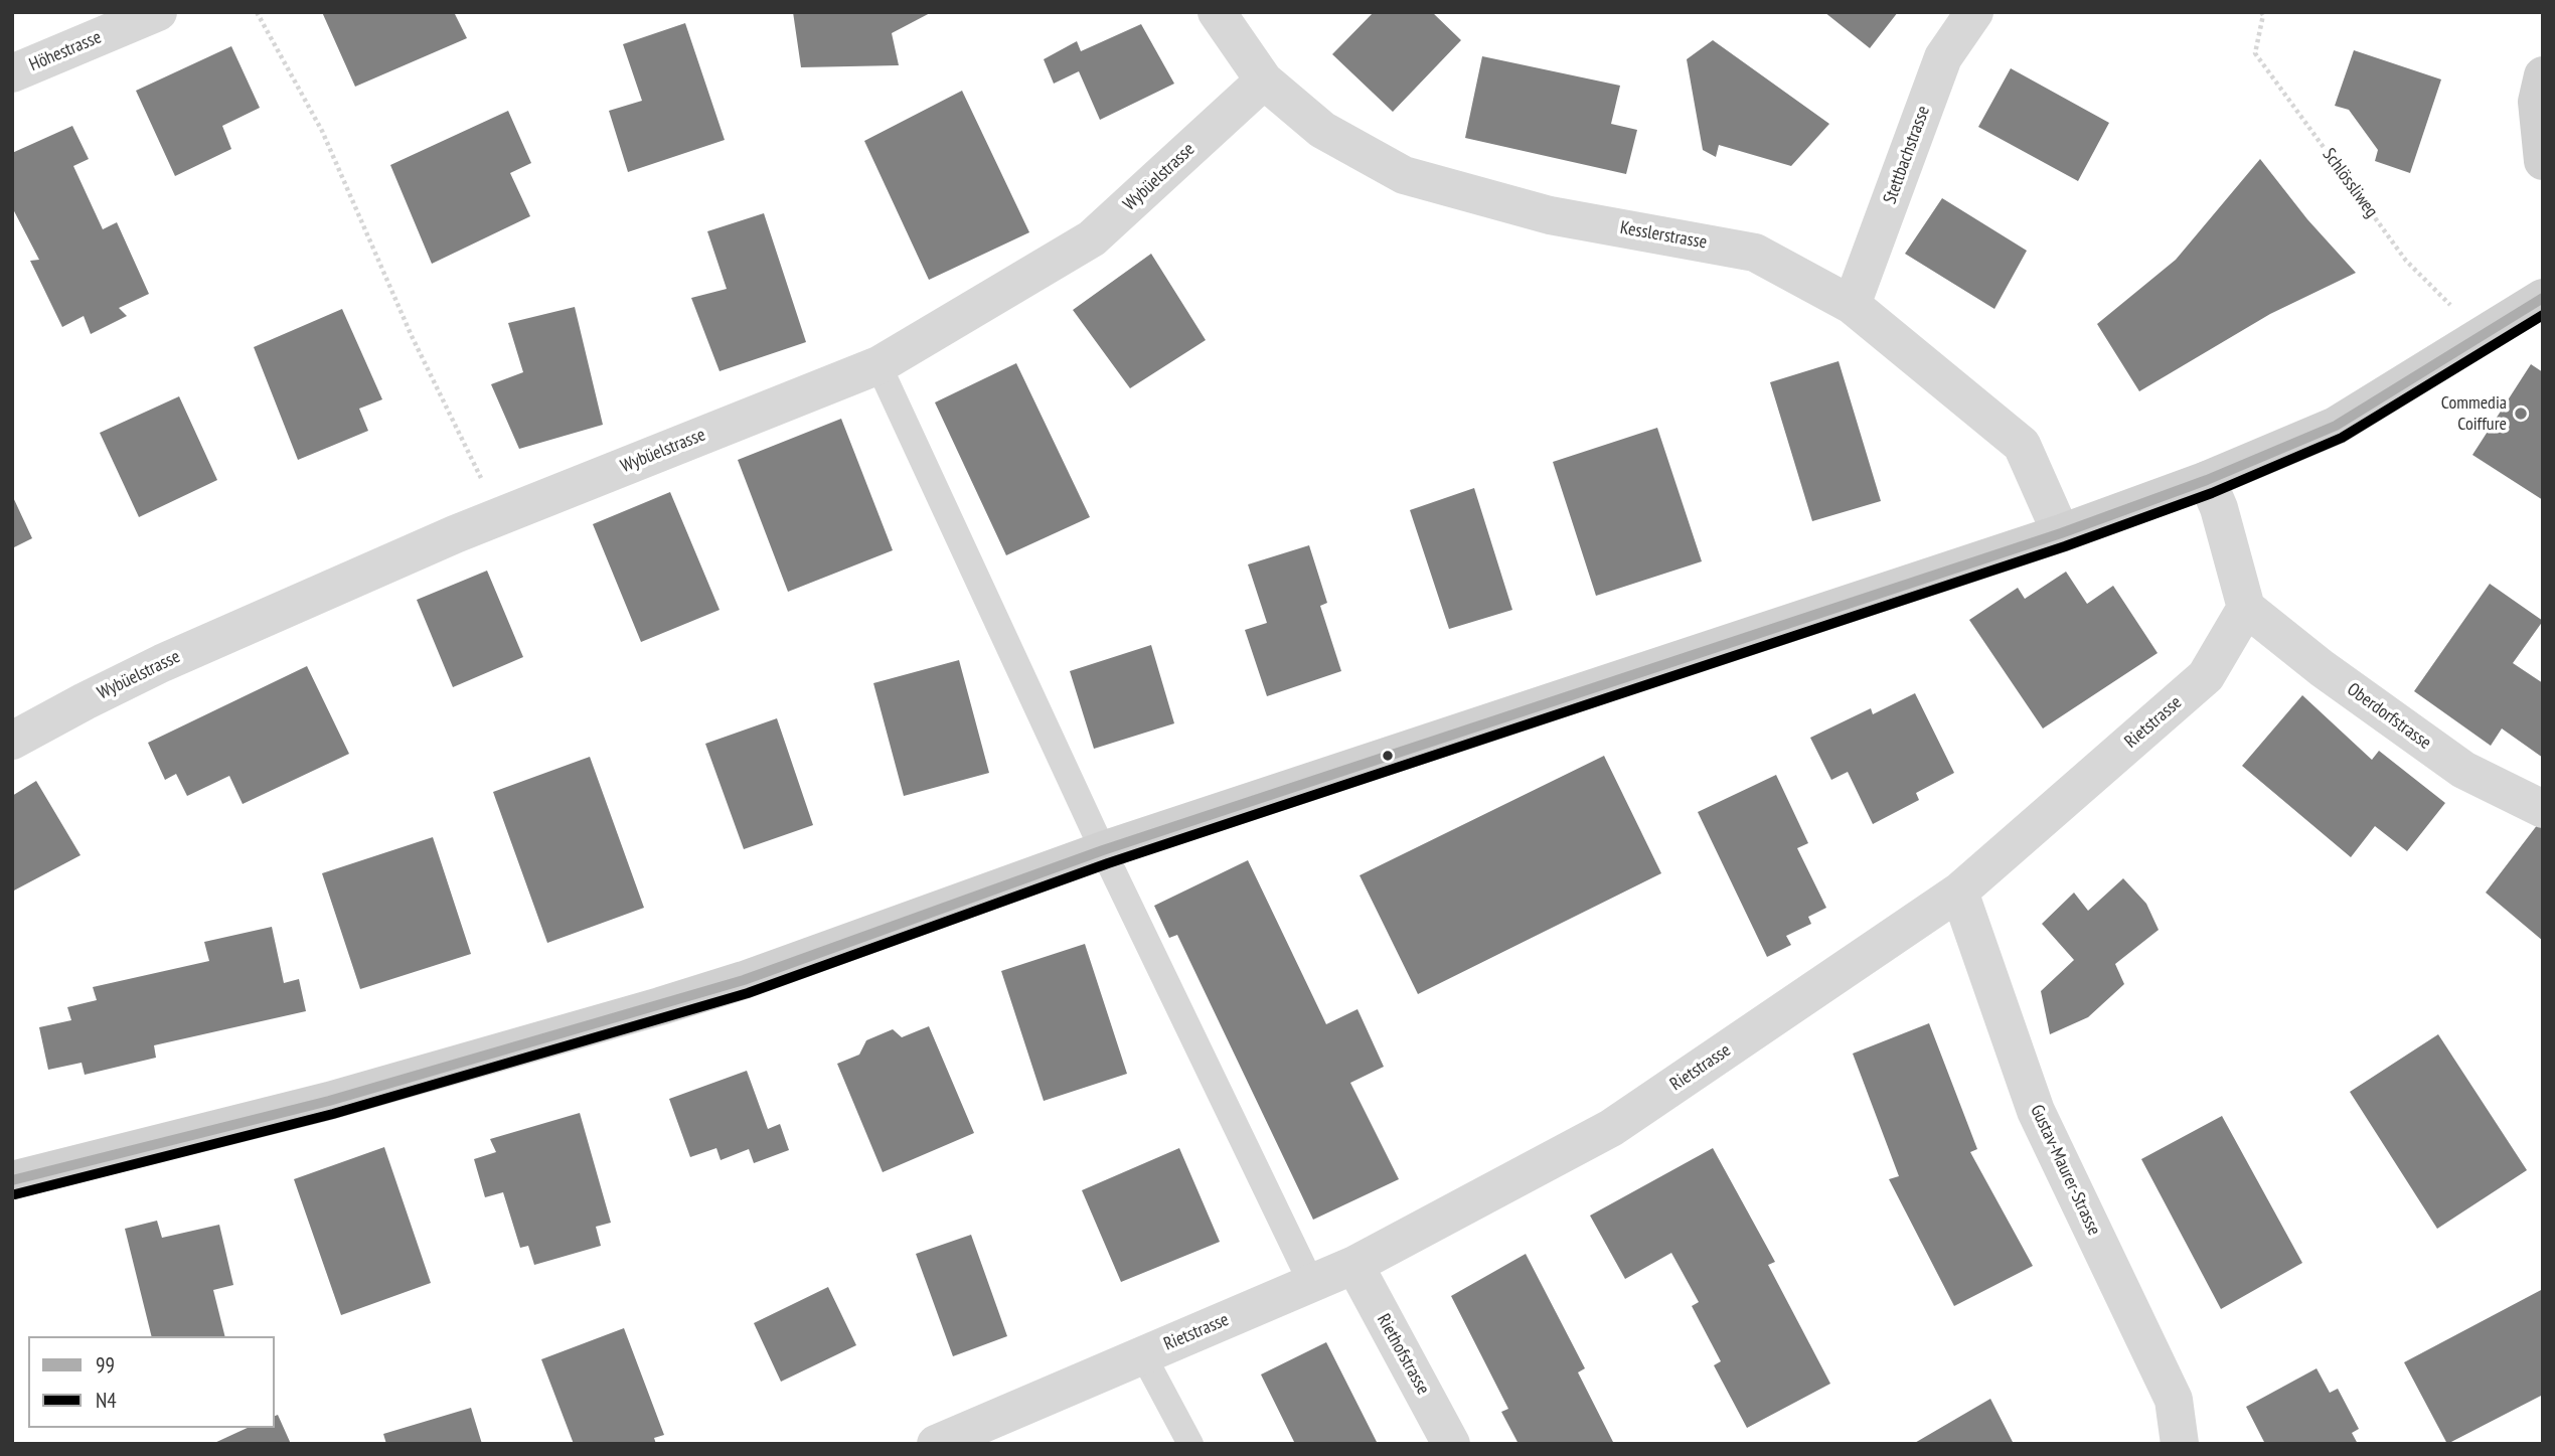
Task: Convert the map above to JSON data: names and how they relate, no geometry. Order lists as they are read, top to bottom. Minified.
{"streets":{"street":["Höhestrasse","Stettbachstrasse","Wybüelstrasse","Kesslerstrasse","Oberdorfstrasse","Rietstrasse","Gustav-Maurer-Strasse","Riethofstrasse"],"path":["Schlössliweg"]},"crossings":[["Stettbachstrasse","Kesslerstrasse"],["Wybüelstrasse","Kesslerstrasse"],["Oberdorfstrasse","Rietstrasse"],["Rietstrasse","Gustav-Maurer-Strasse"],["Rietstrasse","Riethofstrasse"]],"places":["Commedia Coiffure"],"lines":["transit line 99","transit line N4"],"legend":["99","N4"]}
